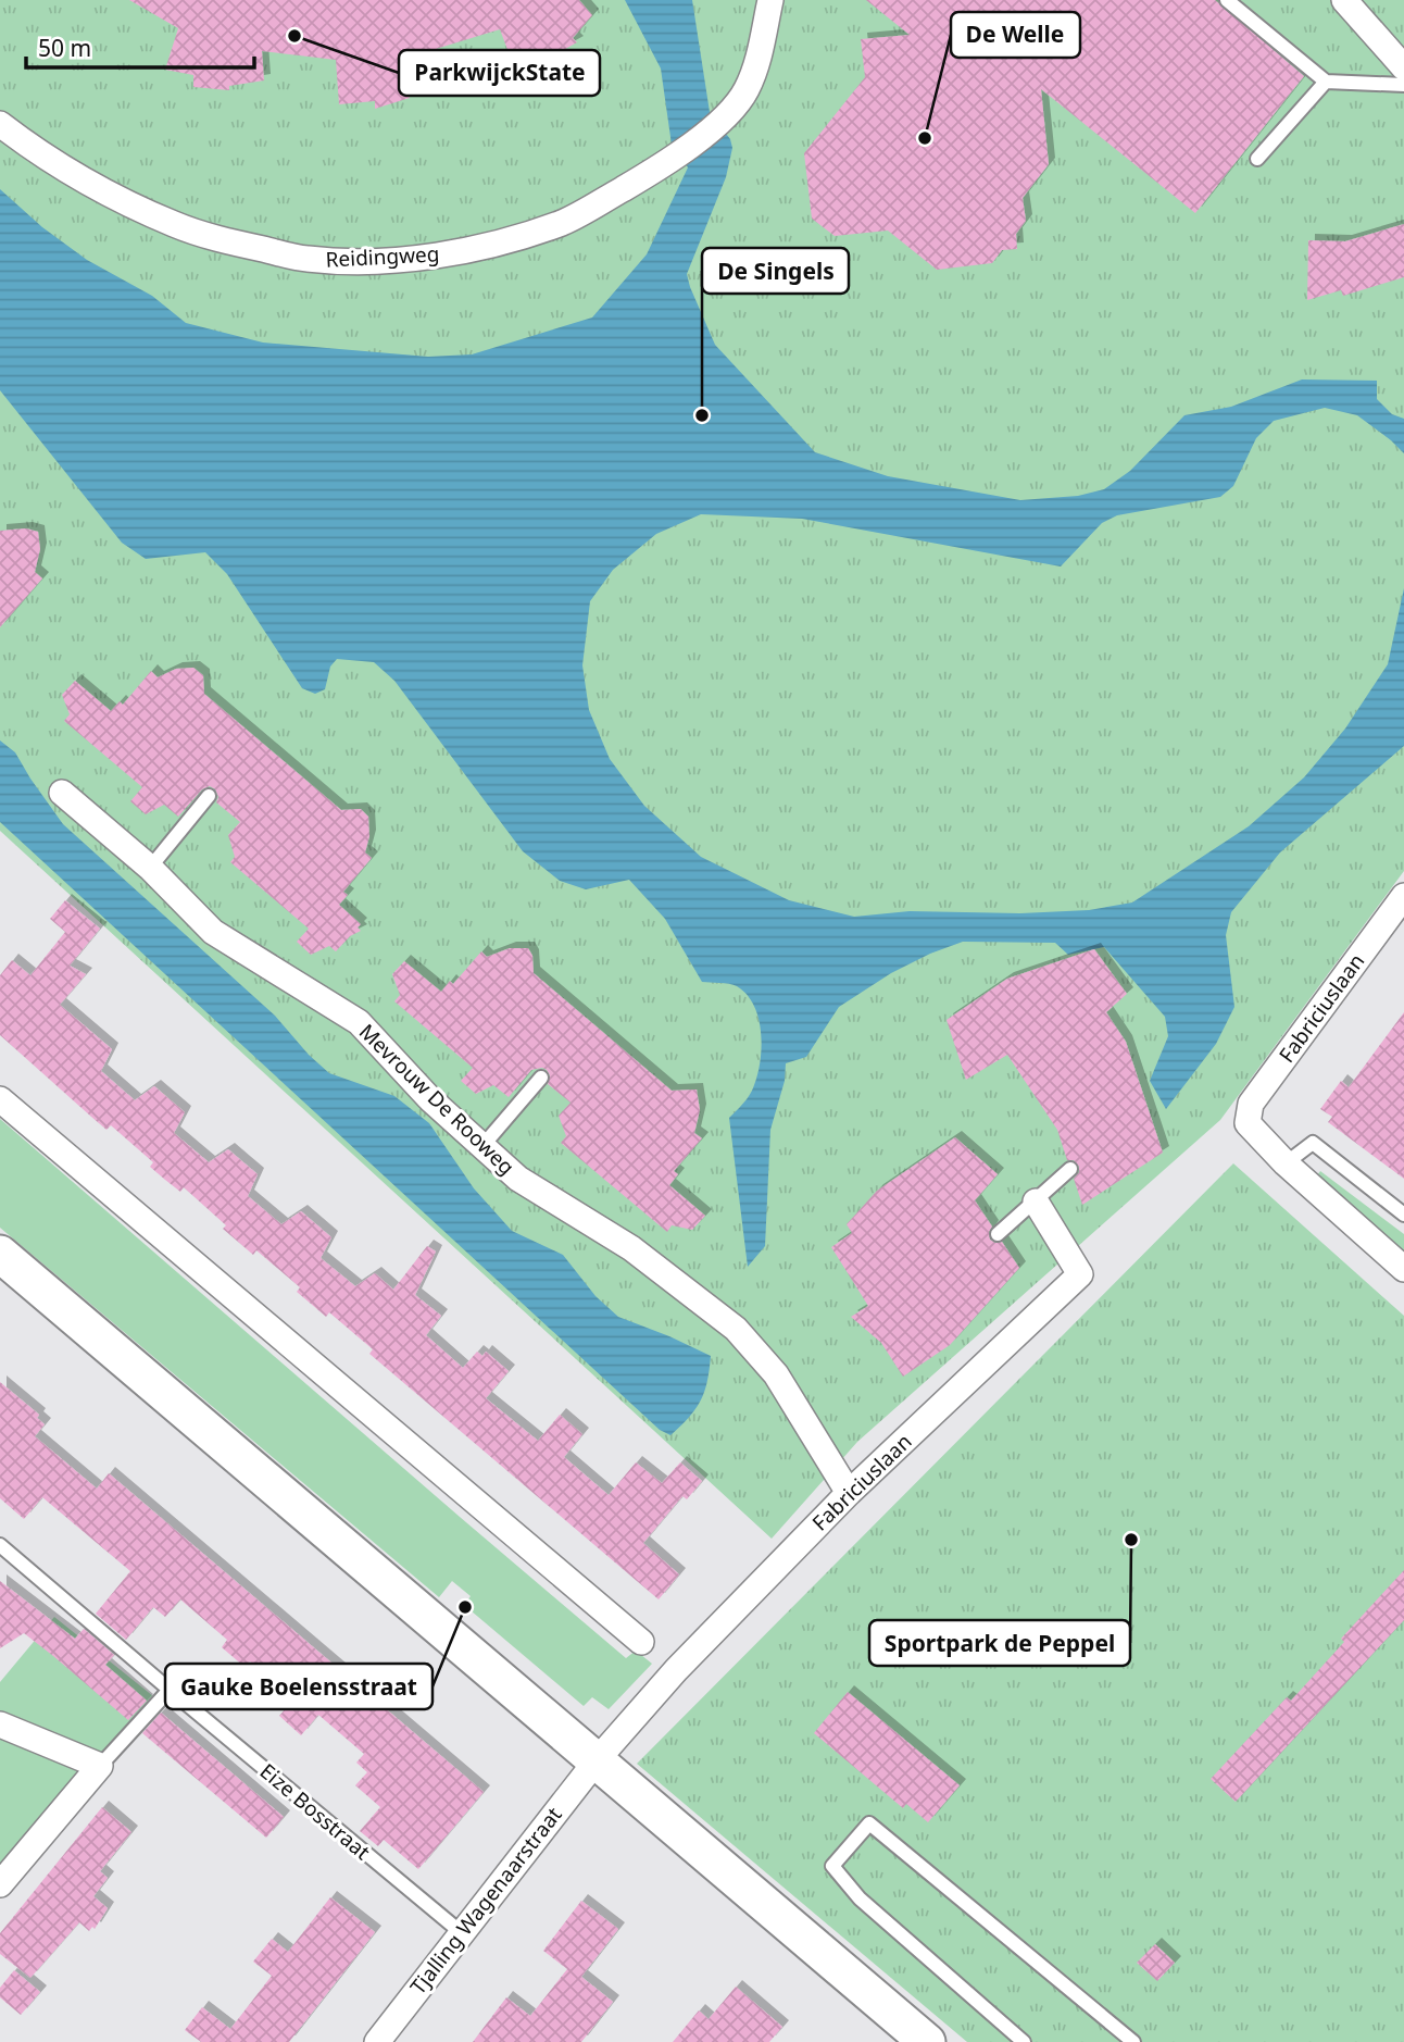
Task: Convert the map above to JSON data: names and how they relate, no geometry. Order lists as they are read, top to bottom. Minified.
{"streets":{"street":["Reidingweg","Fabriciuslaan","Mevrouw De Rooweg","Tjalling Wagenaarstraat"],"lane":["Eize Bosstraat"]},"crossings":[["Fabriciuslaan","Mevrouw De Rooweg"],["Fabriciuslaan","Tjalling Wagenaarstraat"],["Eize Bosstraat","Tjalling Wagenaarstraat"]],"places":["ParkwijckState","De Welle","De Singels","Sportpark de Peppel","Gauke Boelensstraat"],"scale_bar":"50 m"}
